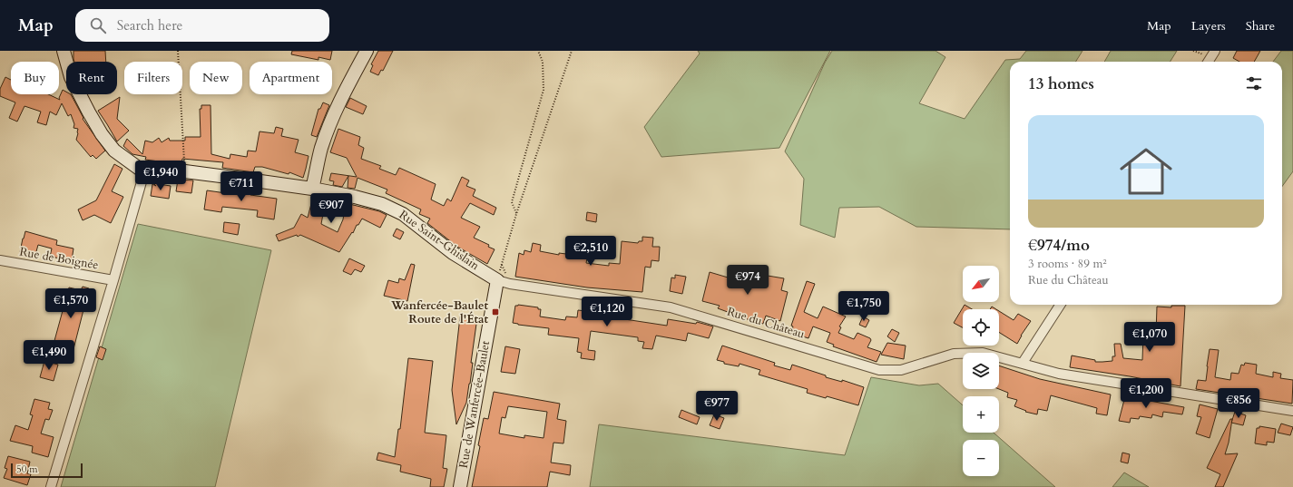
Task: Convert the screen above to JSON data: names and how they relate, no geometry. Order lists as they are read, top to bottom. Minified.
{"streets":{"main road":["Rue Saint-Ghislain","Rue de Wanfercée-Baulet"],"street":["Rue de Boignée","Rue du Château"]},"crossings":[["Rue Saint-Ghislain","Rue du Château"],["Rue Saint-Ghislain","Rue de Wanfercée-Baulet"],["Rue du Château","Rue de Wanfercée-Baulet"]],"places":{"transit":["Wanfercée-Baulet Route de l'État"]},"scale_bar":"50 m","north":"bottom left","page":{"header":"Map","search":"Search here","nav":["Map","Layers","Share"],"chip":["Buy","Rent","Filters","New","Apartment"],"heading":"13 homes","list":[{"name":"€974/mo","note":"3 rooms · 89 m² · Rue du Château"}],"price":["€1,940","€711","€907","€2,510","€974","€1,570","€1,750","€1,120","€1,070","€1,490","€1,200","€856","€977"],"map_buttons":["+","−"],"scale":"50 m"}}
